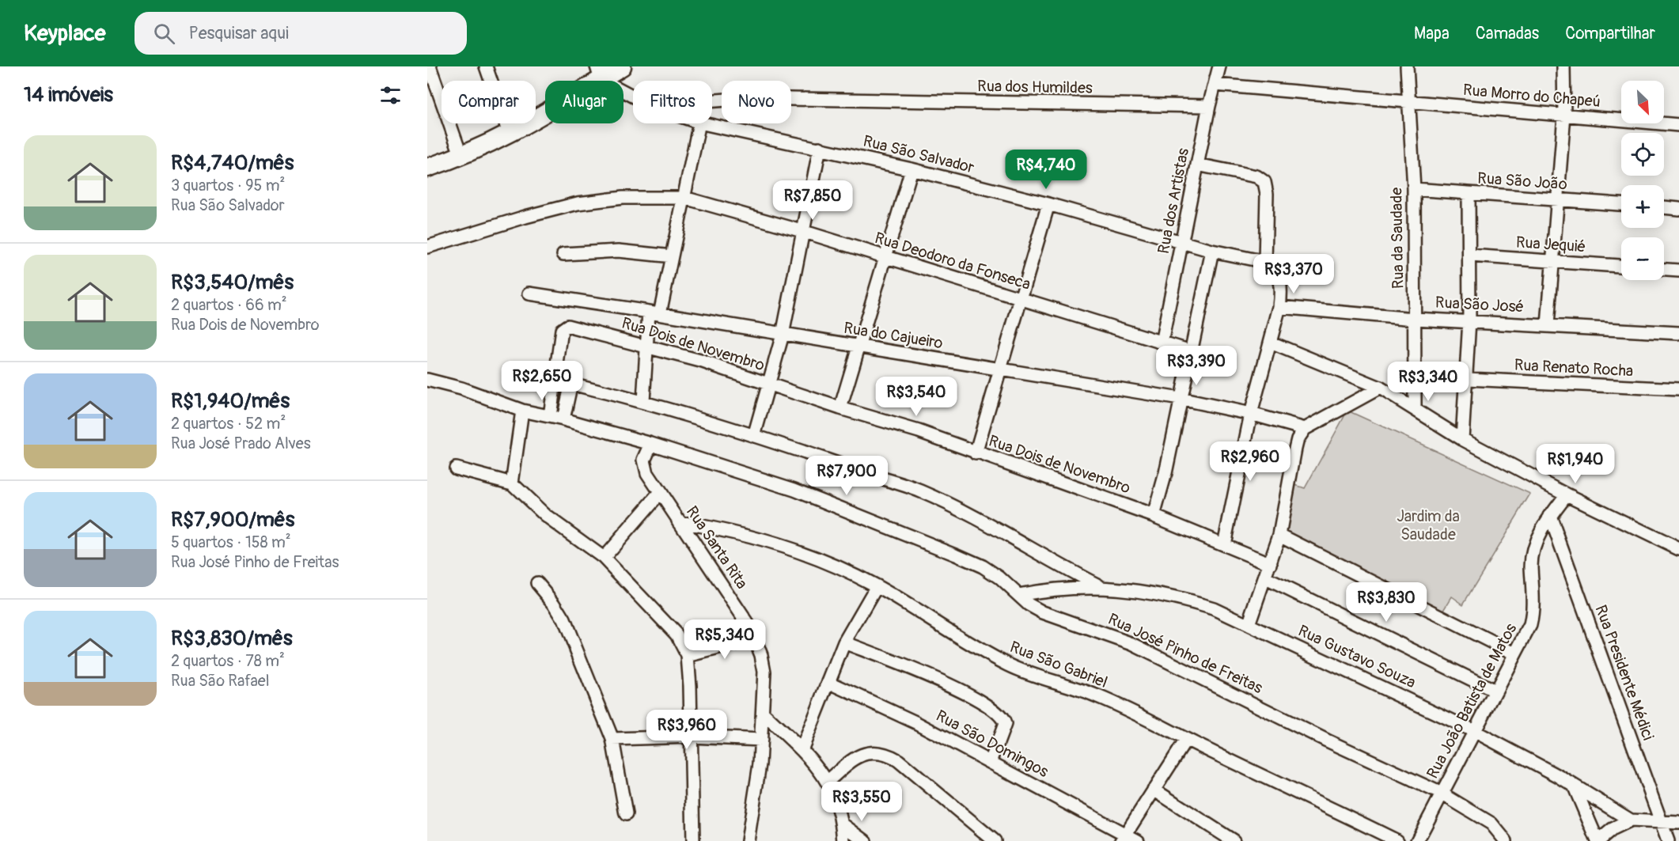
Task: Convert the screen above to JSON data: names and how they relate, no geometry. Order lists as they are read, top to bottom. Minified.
{"streets":{"street":["Rua dos Humildes","Rua Morro do Chapeú","Rua São Salvador","Rua São João","Rua dos Artistas","Rua da Saudade","Rua Jequié","Rua Deodoro da Fonseca","Rua São José","Rua do Cajueiro","Rua Dois de Novembro","Rua Renato Rocha","Rua Santa Rita","Rua José Pinho de Freitas","Rua Gustavo Souza","Rua São Gabriel","Rua Presidente Médici","Rua João Batista de Matos","Rua São Domingos"]},"crossings":[["Rua dos Humildes","Rua dos Artistas"],["Rua Morro do Chapeú","Rua dos Artistas"],["Rua Morro do Chapeú","Rua da Saudade"],["Rua São Salvador","Rua dos Artistas"],["Rua São João","Rua da Saudade"],["Rua dos Artistas","Rua Deodoro da Fonseca"],["Rua da Saudade","Rua São José"],["Rua Santa Rita","Rua José Pinho de Freitas"],["Rua Santa Rita","Rua São Gabriel"],["Rua José Pinho de Freitas","Rua Gustavo Souza"],["Rua José Pinho de Freitas","Rua João Batista de Matos"],["Rua Gustavo Souza","Rua Presidente Médici"],["Rua Gustavo Souza","Rua João Batista de Matos"],["Rua Presidente Médici","Rua João Batista de Matos"]],"parks":["Jardim da Saudade"],"north":"bottom right","page":{"header":"Keyplace","search":"Pesquisar aqui","nav":["Mapa","Camadas","Compartilhar"],"heading":"14 imóveis","map_buttons":["+","−"],"chip":["Comprar","Alugar","Filtros","Novo"],"list":[{"name":"R$4,740/mês","note":"3 quartos · 95 m² · Rua São Salvador"},{"name":"R$3,540/mês","note":"2 quartos · 66 m² · Rua Dois de Novembro"},{"name":"R$1,940/mês","note":"2 quartos · 52 m² · Rua José Prado Alves"},{"name":"R$7,900/mês","note":"5 quartos · 158 m² · Rua José Pinho de Freitas"},{"name":"R$3,830/mês","note":"2 quartos · 78 m² · Rua São Rafael"}],"price":["R$4,740","R$7,850","R$3,370","R$3,390","R$2,650","R$3,340","R$3,540","R$2,960","R$1,940","R$7,900","R$3,830","R$5,340","R$3,960","R$3,550"]}}
